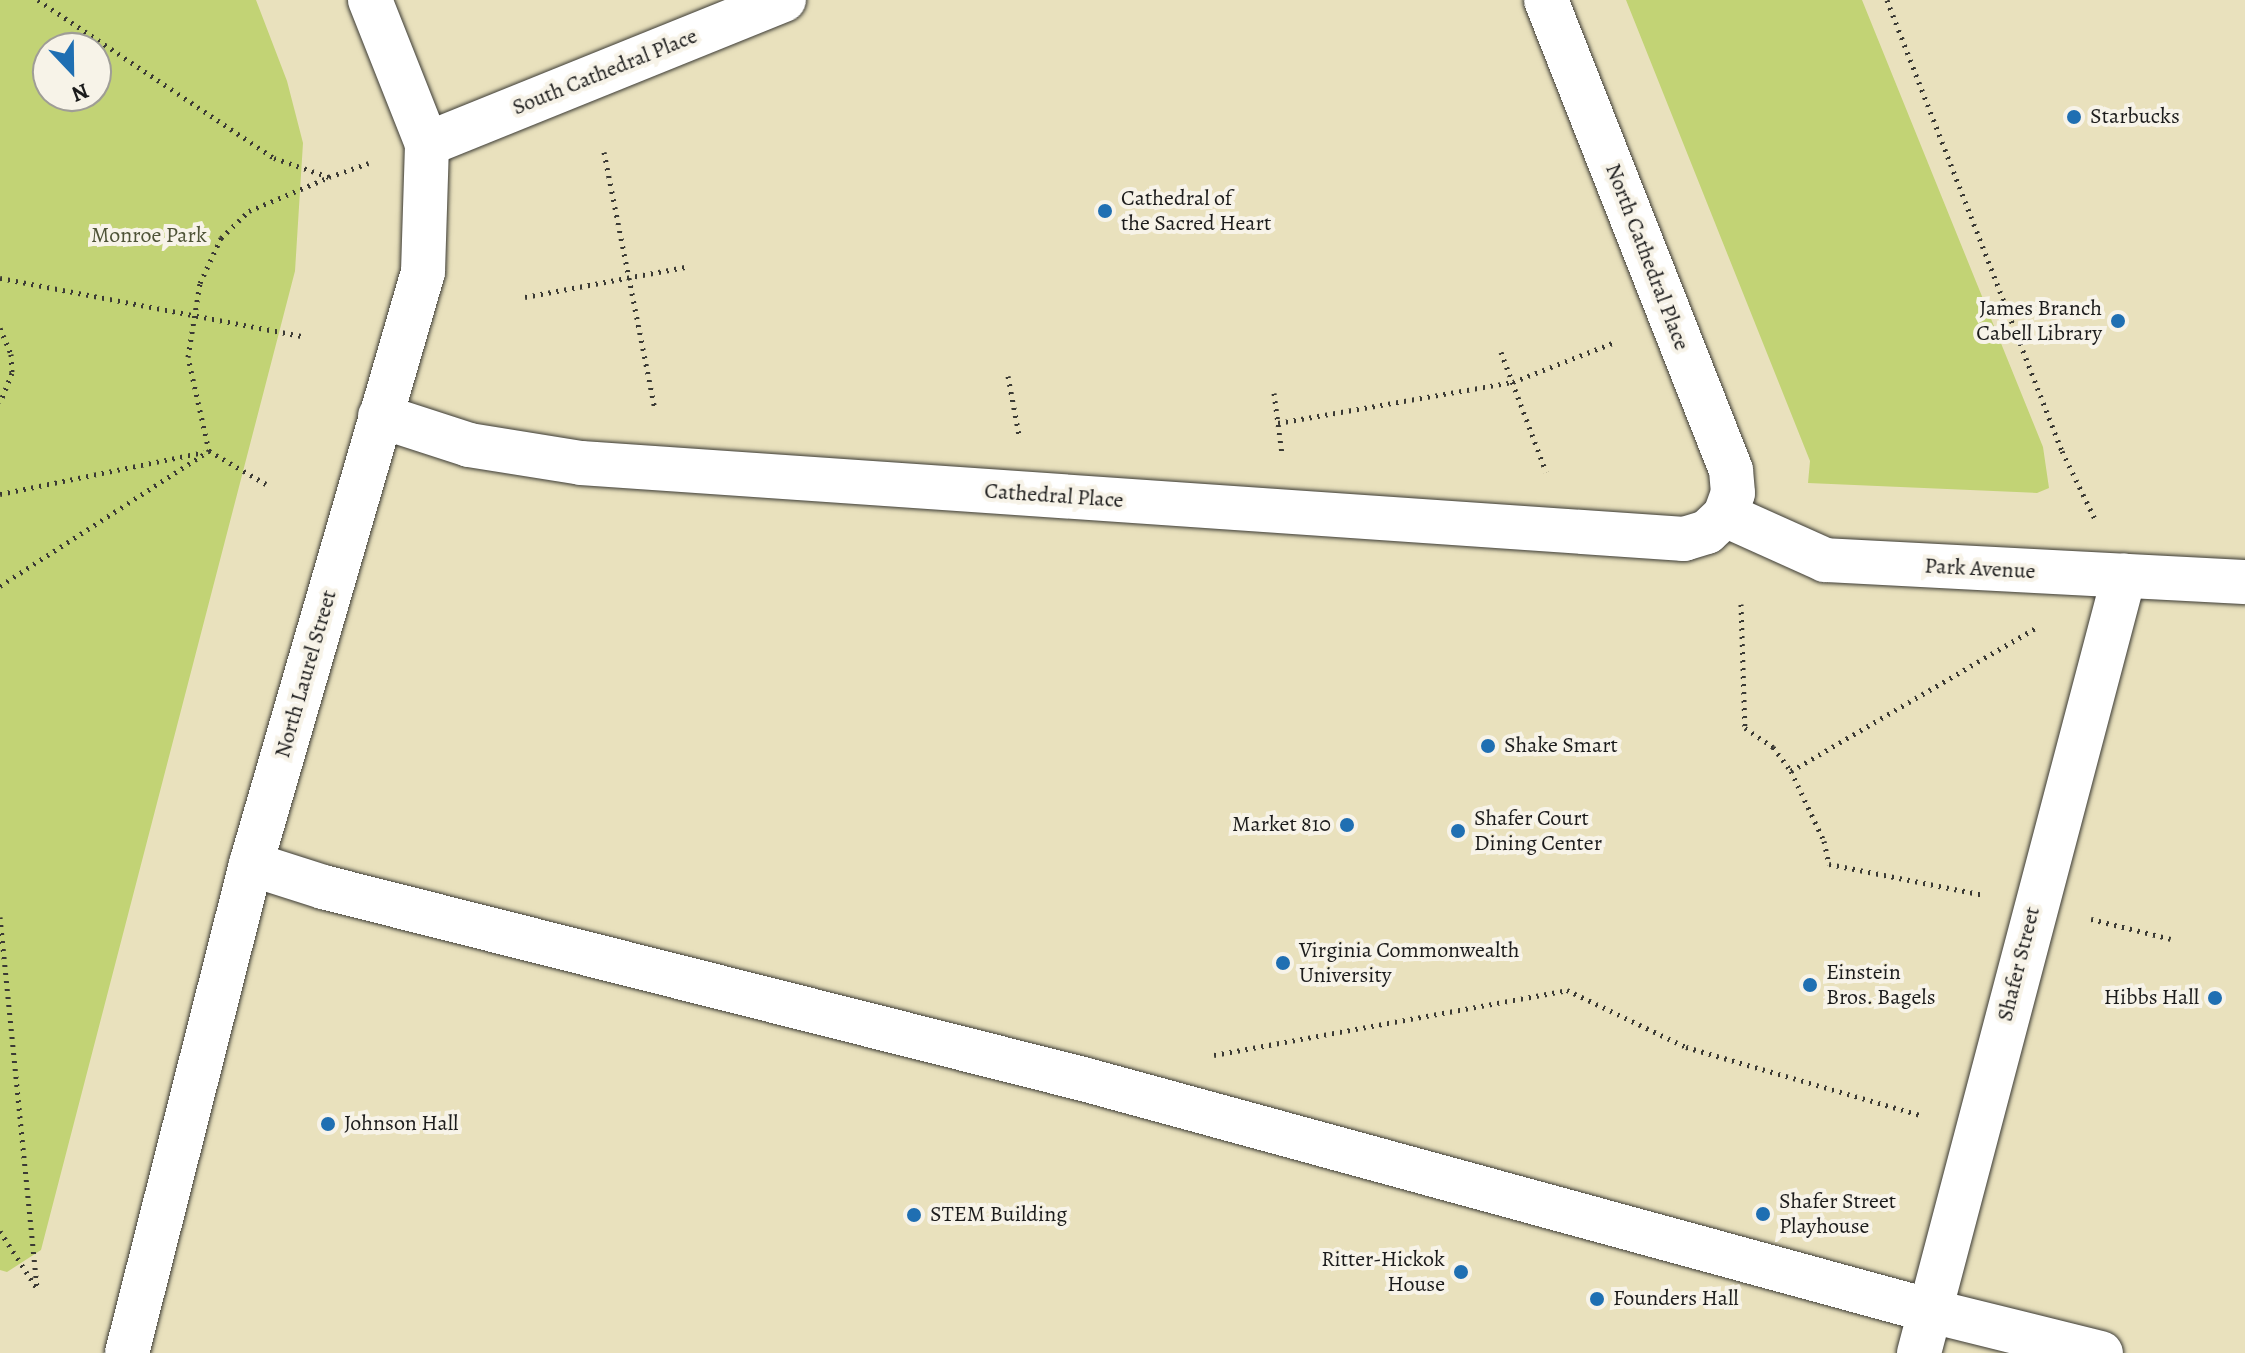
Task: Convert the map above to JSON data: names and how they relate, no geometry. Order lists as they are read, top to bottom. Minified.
{"streets":{"street":["South Cathedral Place","North Cathedral Place","Cathedral Place","Park Avenue","North Laurel Street","Shafer Street"]},"crossings":[["South Cathedral Place","North Laurel Street"],["North Cathedral Place","Cathedral Place"],["North Cathedral Place","Park Avenue"],["Cathedral Place","Park Avenue"],["Cathedral Place","North Laurel Street"],["Park Avenue","Shafer Street"]],"parks":["Monroe Park"],"places":["Starbucks","Cathedral of the Sacred Heart","James Branch Cabell Library","Shake Smart","Market 810","Shafer Court Dining Center","Virginia Commonwealth University","Einstein Bros. Bagels","Hibbs Hall","Johnson Hall","Shafer Street Playhouse","STEM Building","Ritter-Hickok House","Founders Hall"],"north":"bottom"}
